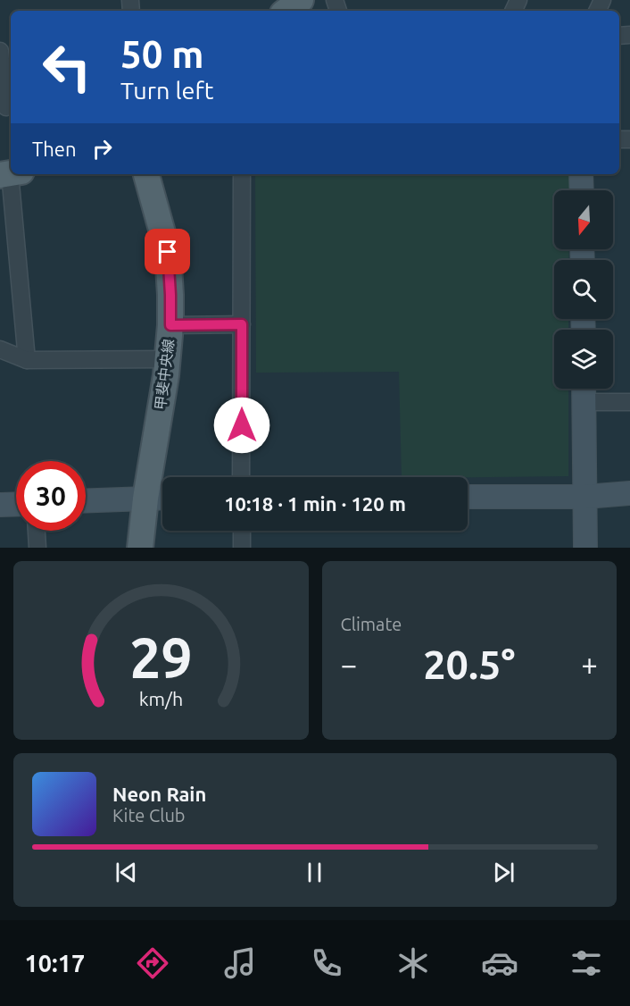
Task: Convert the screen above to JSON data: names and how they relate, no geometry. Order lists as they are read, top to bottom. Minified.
{"streets":{"main road":["甲斐中央線"]},"north":"bottom","page":{"turn":["50 m","Turn left"],"then":"Then","limit":"30","trip":"10:18 · 1 min · 120 m","tile":"Climate","heat":["−","20.5°","+"],"song":["Neon Rain","Kite Club"],"tabs":"10:17","gauge":["29","km/h"]}}
